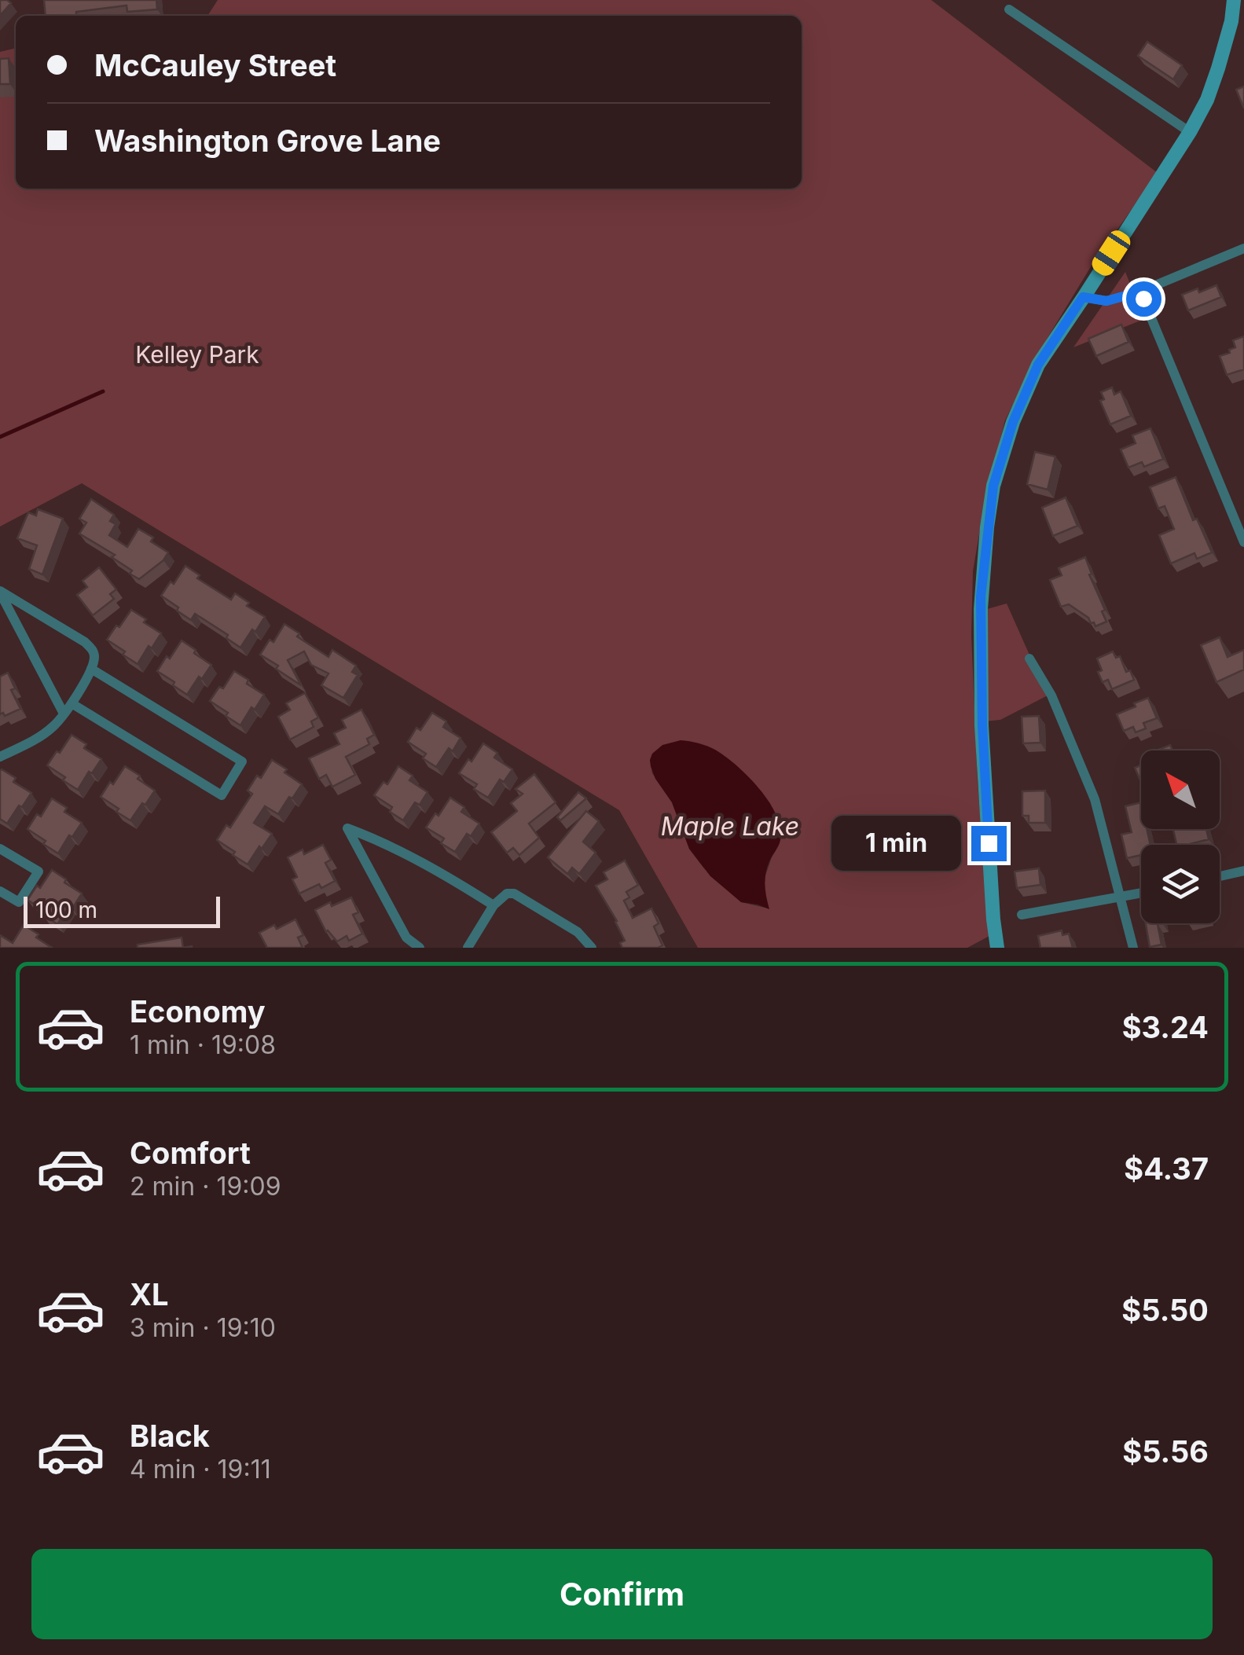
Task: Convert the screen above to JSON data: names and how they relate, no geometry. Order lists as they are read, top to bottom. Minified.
{"water":["Maple Lake"],"parks":["Kelley Park"],"scale_bar":"100 m","north":"top left","page":{"banner":["McCauley Street","Washington Grove Lane"],"bubble":"1 min","scale":"100 m","list":[{"name":"Economy","note":"1 min · 19:08","value":"$3.24"},{"name":"Comfort","note":"2 min · 19:09","value":"$4.37"},{"name":"XL","note":"3 min · 19:10","value":"$5.50"},{"name":"Black","note":"4 min · 19:11","value":"$5.56"}],"buttons":"Confirm"}}
